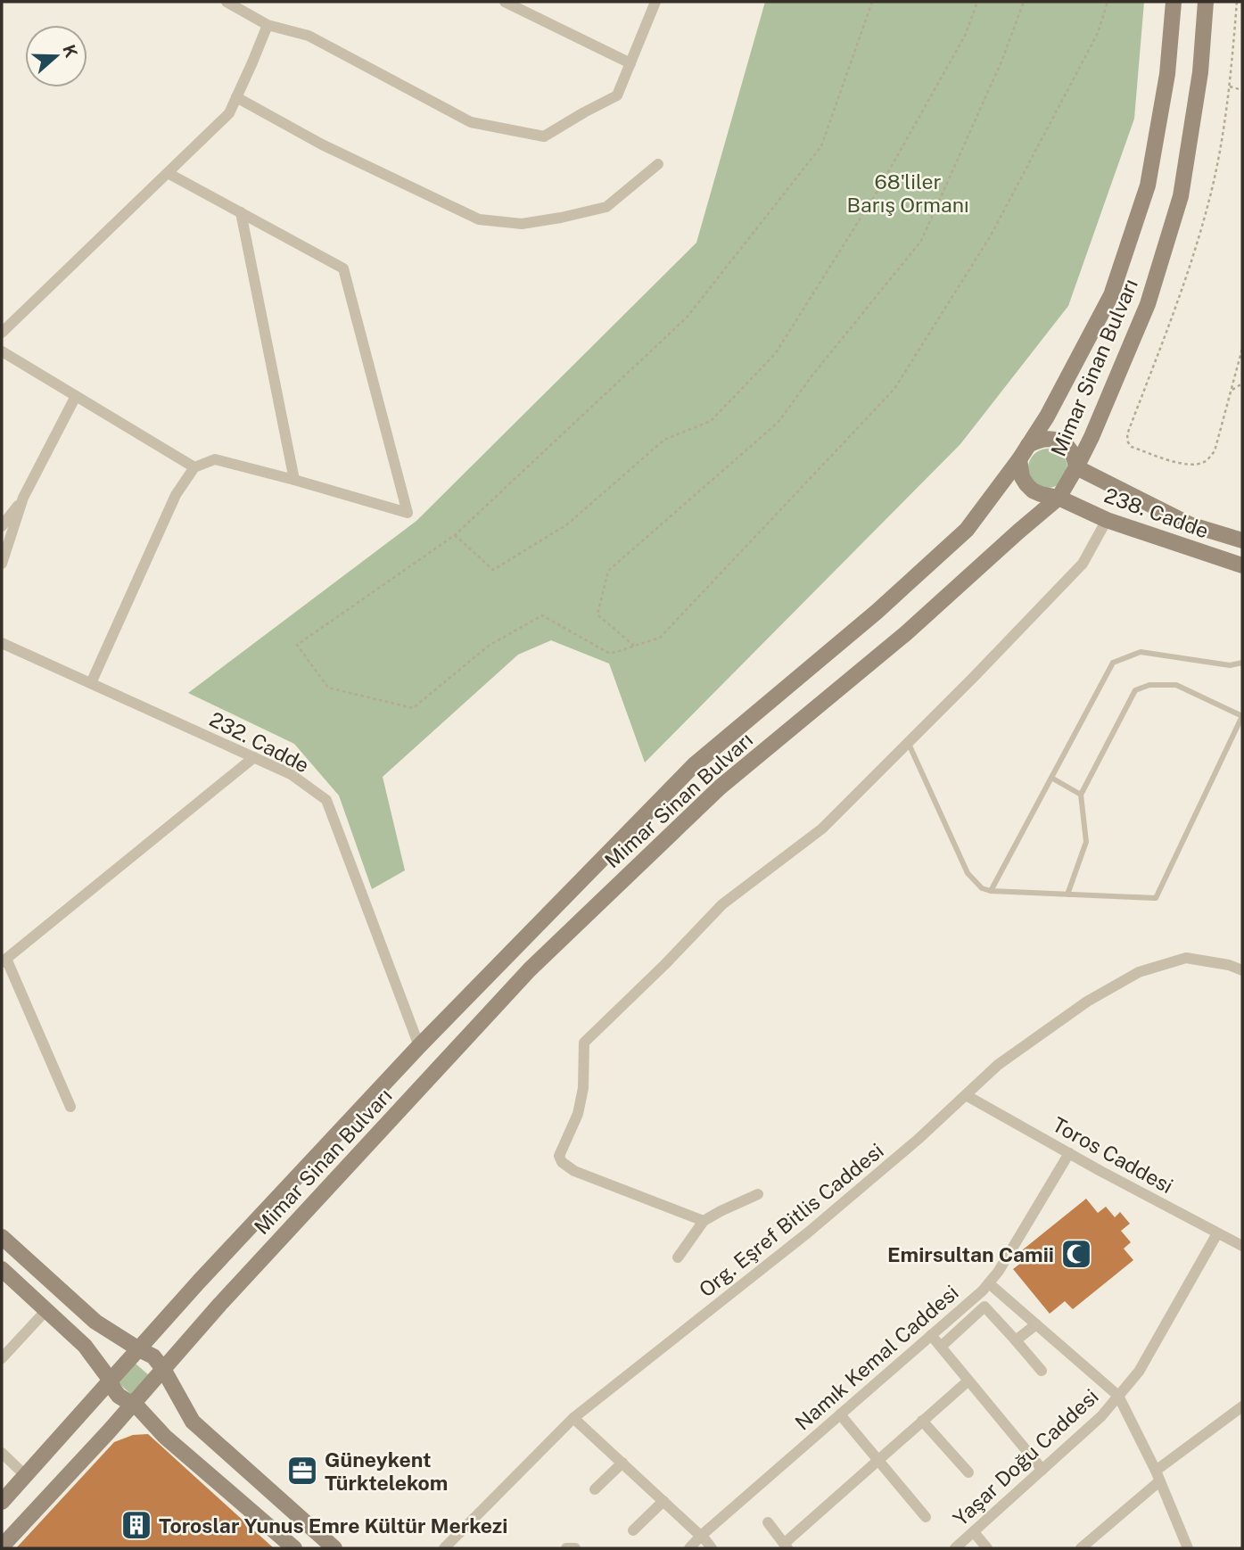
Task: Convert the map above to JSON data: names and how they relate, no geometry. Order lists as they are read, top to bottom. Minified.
{"streets":{"main road":["Mimar Sinan Bulvarı","238. Cadde"],"street":["232. Cadde","Toros Caddesi","Org. Eşref Bitlis Caddesi","Namık Kemal Caddesi","Yaşar Doğu Caddesi"]},"crossings":[["Mimar Sinan Bulvarı","238. Cadde"],["Mimar Sinan Bulvarı","232. Cadde"],["Toros Caddesi","Org. Eşref Bitlis Caddesi"],["Toros Caddesi","Namık Kemal Caddesi"],["Toros Caddesi","Yaşar Doğu Caddesi"]],"parks":["68'liler Barış Ormanı"],"places":{"mosque":["Emirsultan Camii"],"office":["Güneykent Türktelekom"],"building":["Toroslar Yunus Emre Kültür Merkezi"]},"north":"right"}
